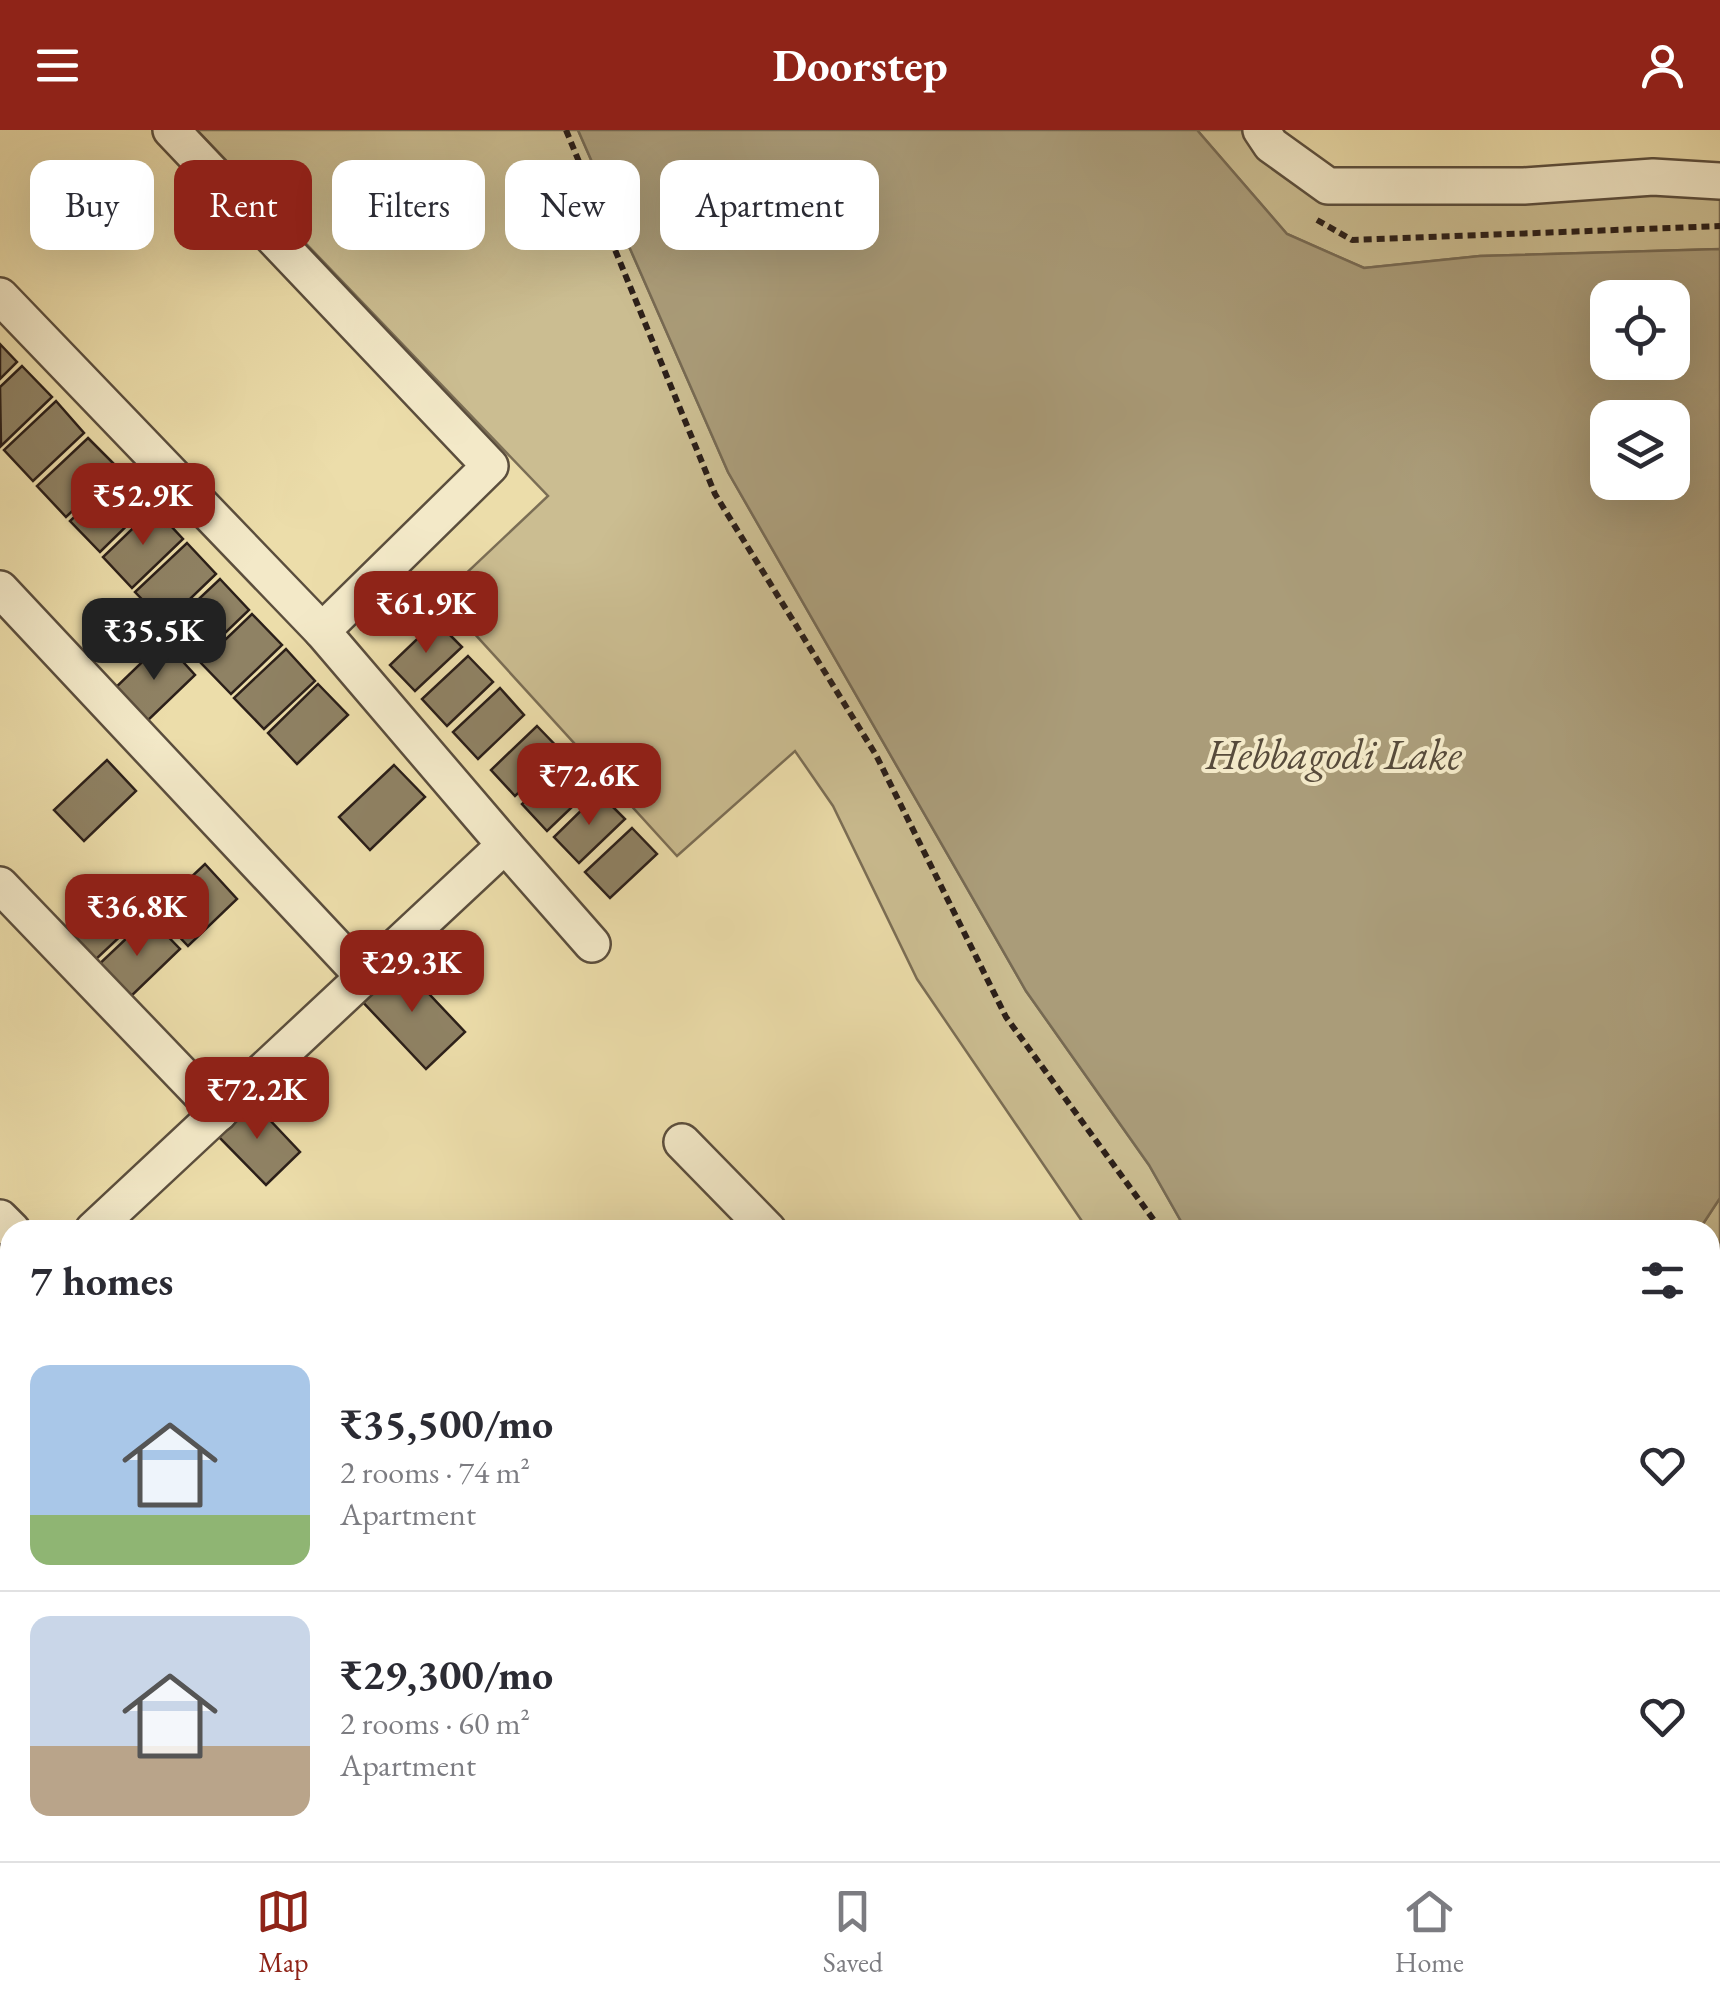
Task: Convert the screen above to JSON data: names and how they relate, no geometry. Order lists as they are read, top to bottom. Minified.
{"water":["Hebbagodi Lake"],"page":{"header":"Doorstep","chip":["Buy","Rent","Filters","New","Apartment"],"price":["₹52.9K","₹61.9K","₹35.5K","₹72.6K","₹36.8K","₹29.3K","₹72.2K"],"heading":"7 homes","list":[{"name":"₹35,500/mo","note":"2 rooms · 74 m² · Apartment"},{"name":"₹29,300/mo","note":"2 rooms · 60 m² · Apartment"}],"tabs":["Map","Saved","Home"]}}
